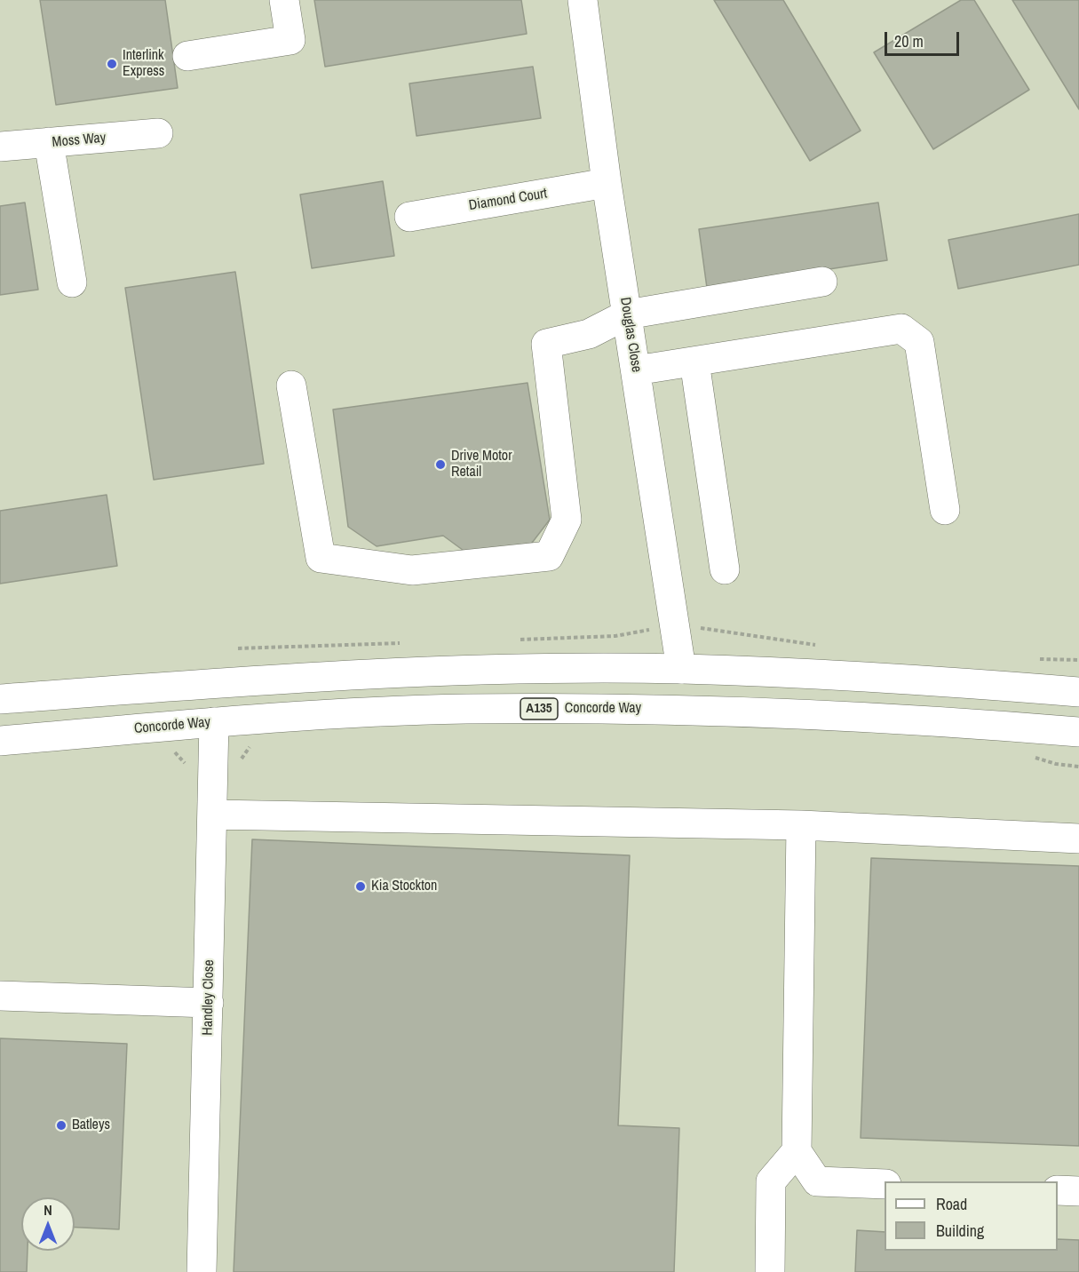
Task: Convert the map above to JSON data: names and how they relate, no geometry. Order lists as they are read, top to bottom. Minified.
{"streets":{"main road":["Moss Way","Diamond Court","Douglas Close","A135","Concorde Way","Handley Close"]},"crossings":[["Diamond Court","Douglas Close"],["Concorde Way","Handley Close"]],"places":["Interlink Express","Drive Motor Retail","Kia Stockton","Batleys"],"legend":["Road","Building"],"scale_bar":"20 m","north":"top"}
